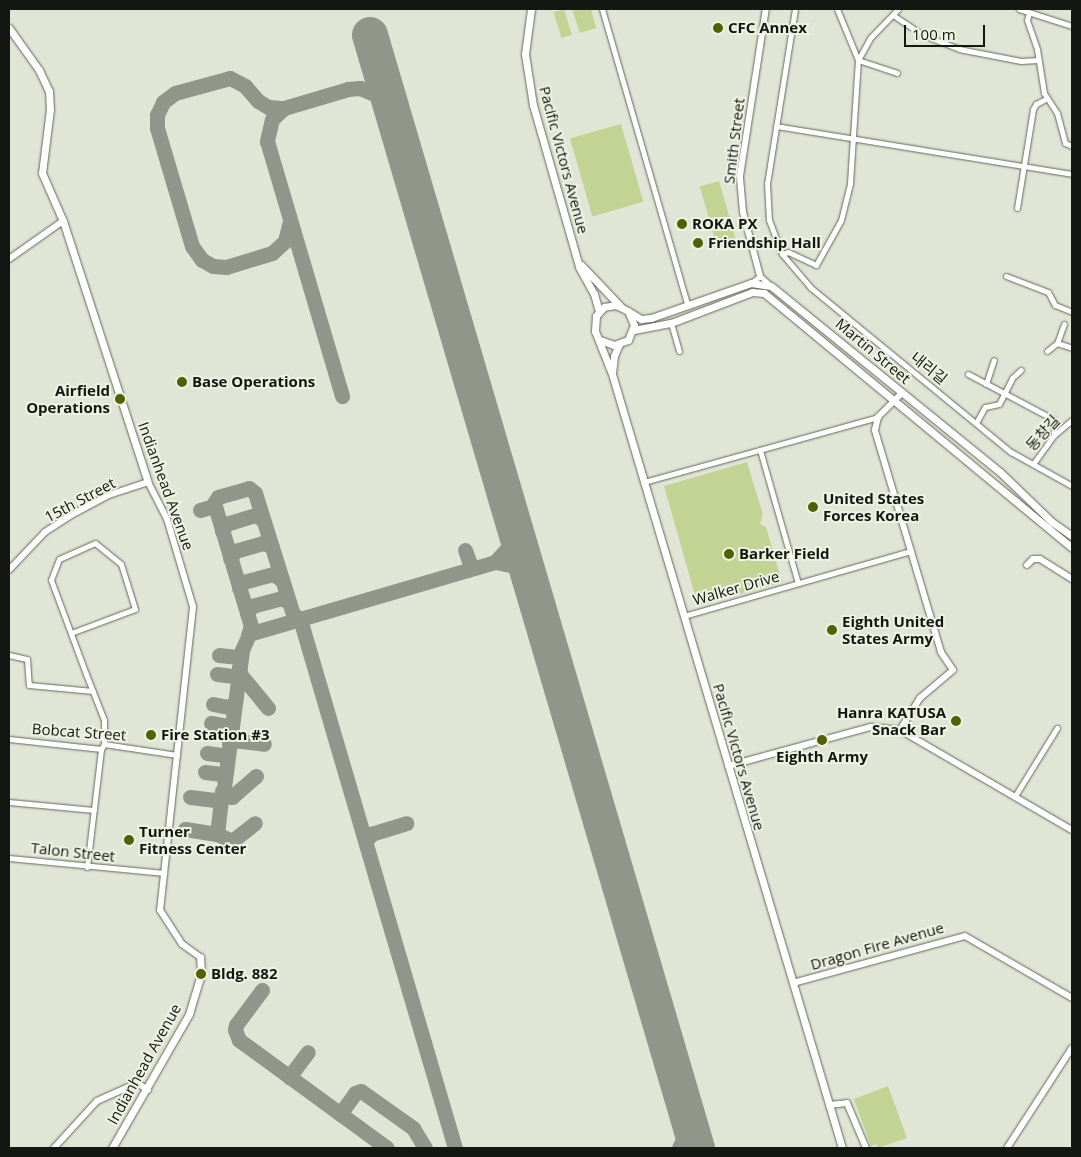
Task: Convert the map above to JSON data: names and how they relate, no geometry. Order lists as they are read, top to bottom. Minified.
{"streets":{"main road":["Pacific Victors Avenue","Martin Street","Indianhead Avenue"],"street":["Smith Street","내리길","동창길","15th Street","Walker Drive","Bobcat Street","Talon Street","Dragon Fire Avenue"]},"crossings":[["Pacific Victors Avenue","Martin Street"],["Pacific Victors Avenue","Walker Drive"],["Pacific Victors Avenue","Dragon Fire Avenue"],["내리길","동창길"],["Indianhead Avenue","15th Street"],["Indianhead Avenue","Bobcat Street"],["Indianhead Avenue","Talon Street"]],"places":["CFC Annex","ROKA PX","Friendship Hall","Base Operations","Airfield Operations","United States Forces Korea","Barker Field","Eighth United States Army","Hanra KATUSA Snack Bar","Fire Station #3","Eighth Army","Turner Fitness Center","Bldg. 882"],"scale_bar":"100 m"}
